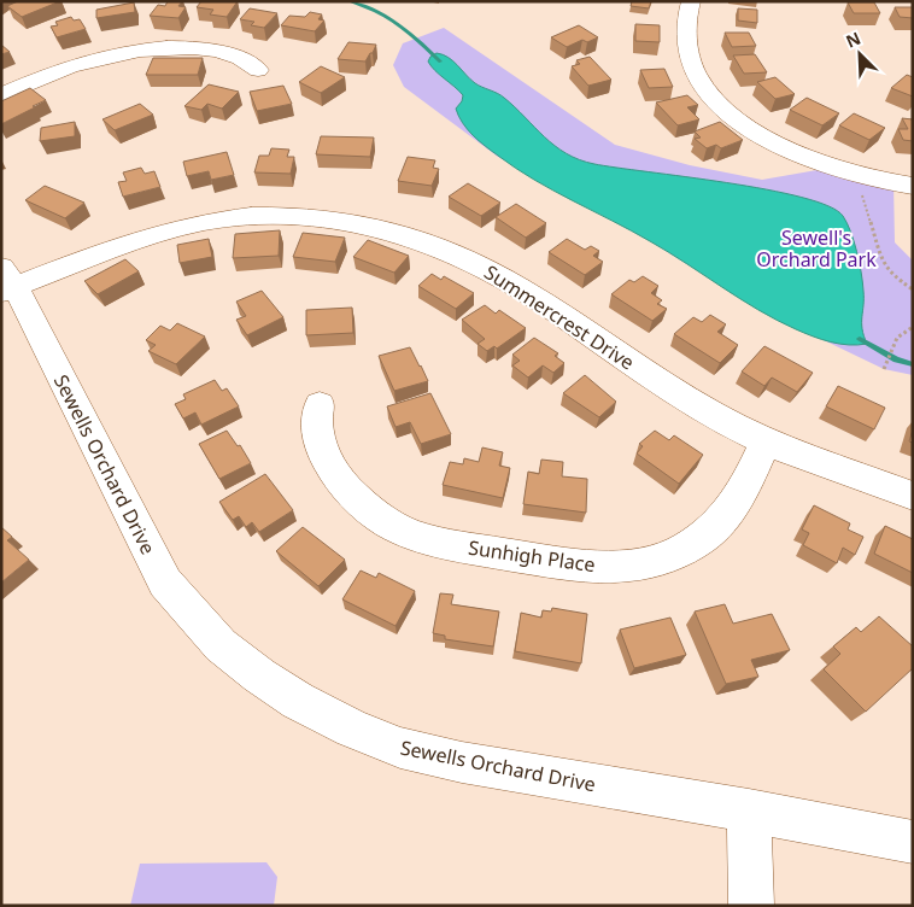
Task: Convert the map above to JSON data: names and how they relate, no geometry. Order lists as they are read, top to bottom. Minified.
{"streets":{"street":["Summercrest Drive","Sewells Orchard Drive","Sunhigh Place"]},"crossings":[["Summercrest Drive","Sewells Orchard Drive"],["Summercrest Drive","Sunhigh Place"]],"parks":["Sewell's Orchard Park"],"north":"top left"}
